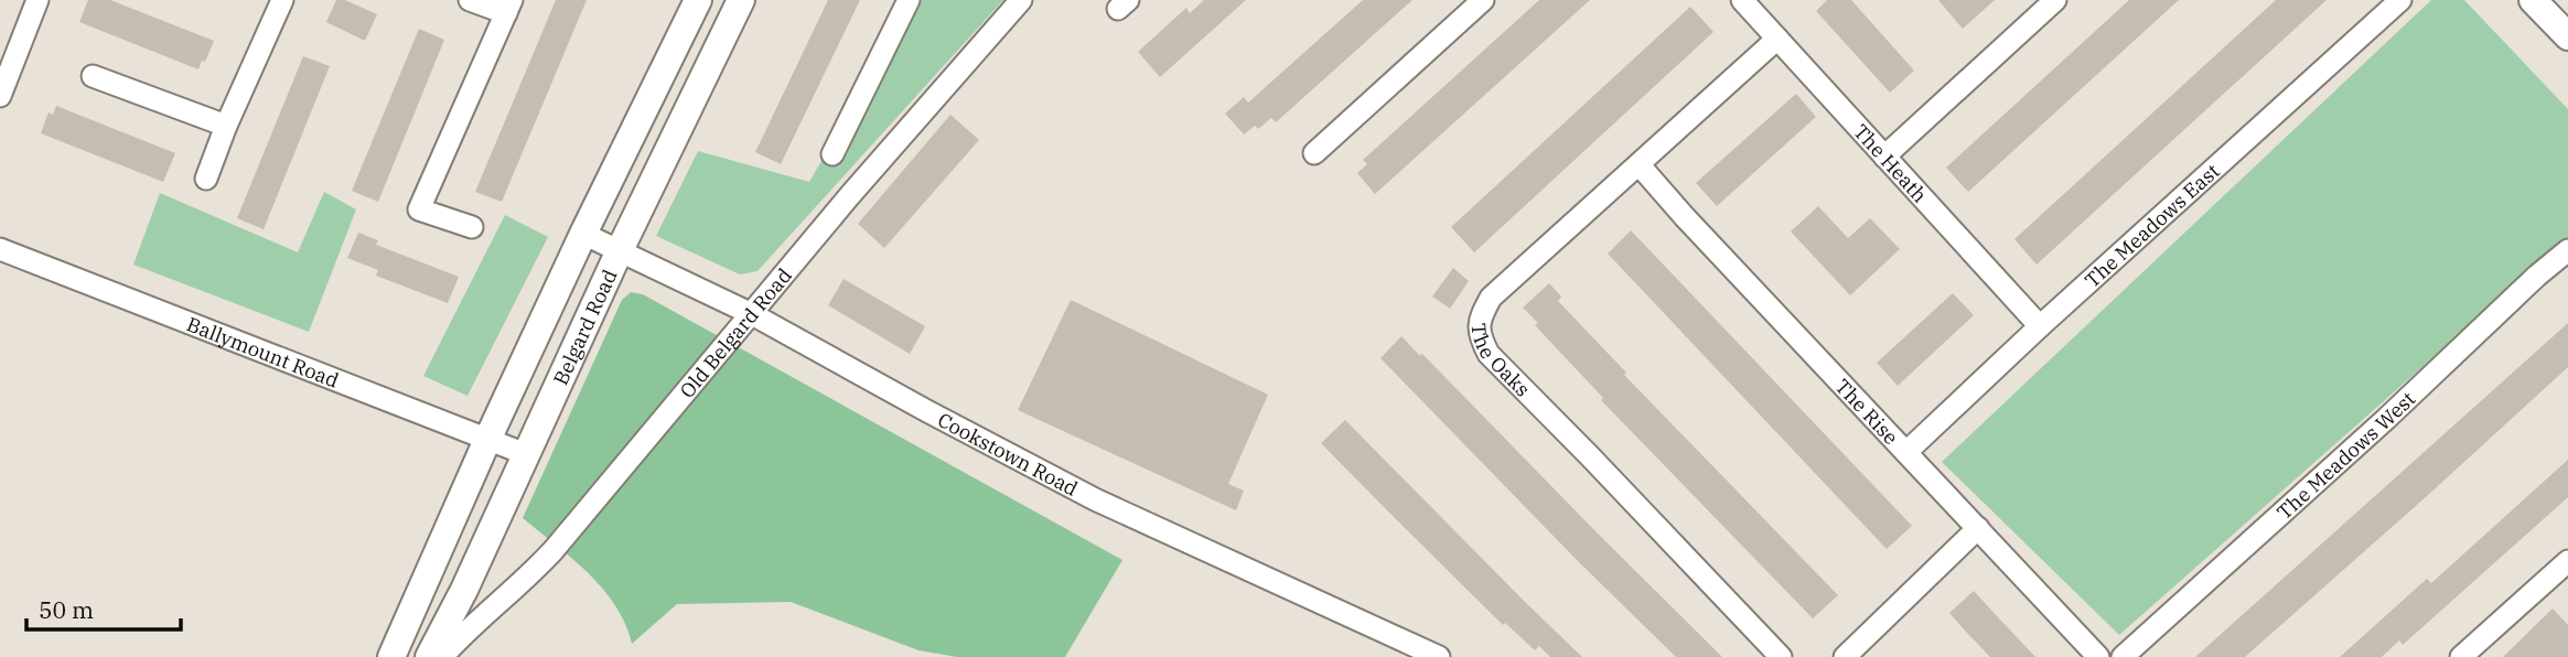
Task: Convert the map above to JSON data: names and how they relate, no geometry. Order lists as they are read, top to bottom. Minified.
{"streets":{"main road":["Belgard Road"],"street":["The Heath","The Meadows East","Old Belgard Road","Ballymount Road","The Oaks","The Rise","Cookstown Road","The Meadows West"]},"crossings":[["The Heath","The Meadows East"],["The Heath","The Oaks"],["The Meadows East","The Rise"],["Belgard Road","Ballymount Road"],["Belgard Road","Cookstown Road"],["Old Belgard Road","Cookstown Road"],["The Oaks","The Rise"]],"scale_bar":"50 m"}
